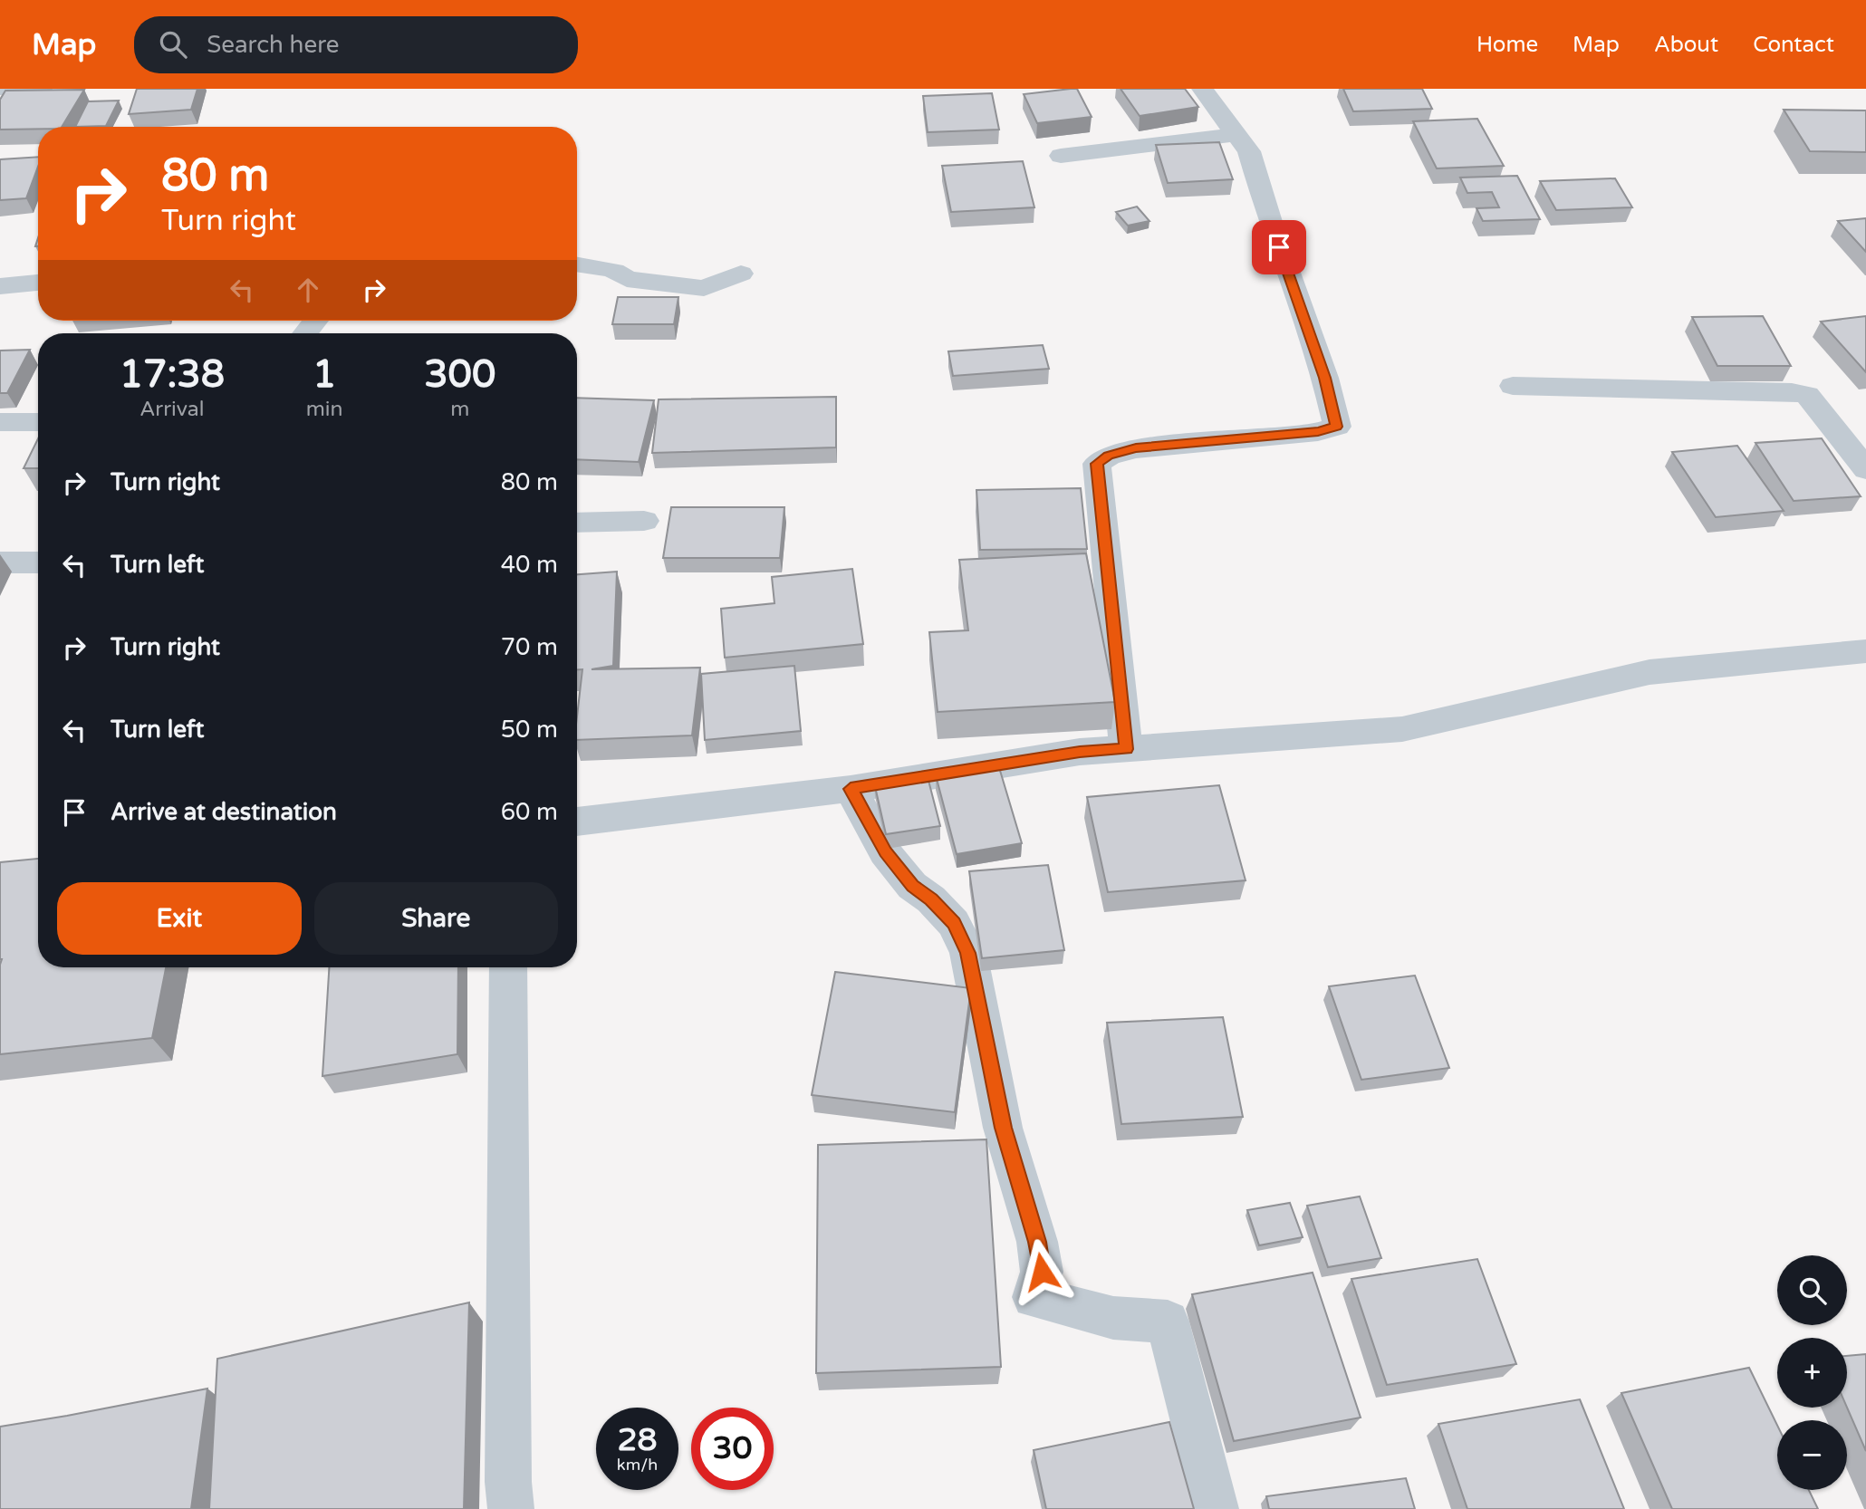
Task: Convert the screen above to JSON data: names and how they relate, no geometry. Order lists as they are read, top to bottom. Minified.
{"page":{"header":"Map","search":"Search here","nav":["Home","Map","About","Contact"],"turn":["80 m","Turn right"],"eta":["17:38","Arrival","1","min","300","m"],"list":[{"name":"Turn right","value":"80 m"},{"name":"Turn left","value":"40 m"},{"name":"Turn right","value":"70 m"},{"name":"Turn left","value":"50 m"},{"name":"Arrive at destination","value":"60 m"}],"buttons":["Exit","Share"],"map_buttons":["+","−"],"speed":"28 km/h","limit":"30"}}
